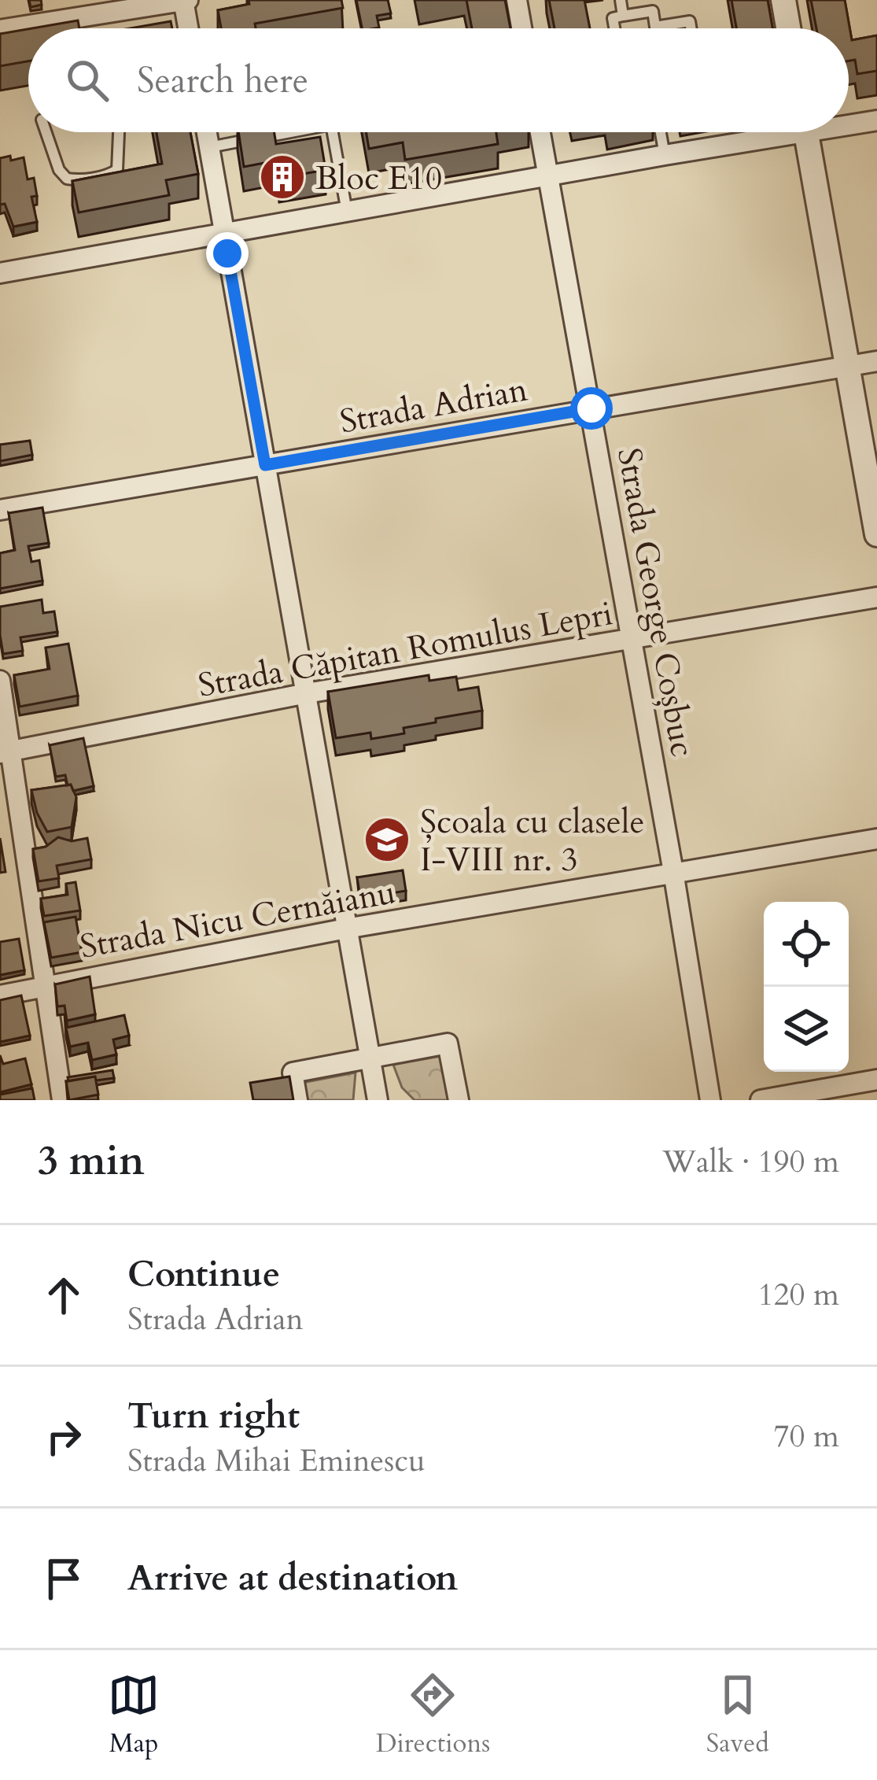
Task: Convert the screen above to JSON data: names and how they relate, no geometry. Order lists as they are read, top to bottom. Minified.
{"streets":{"street":["Strada Adrian","Strada George Coșbuc","Strada Căpitan Romulus Lepri","Strada Nicu Cernăianu"]},"crossings":[["Strada Adrian","Strada George Coșbuc"],["Strada George Coșbuc","Strada Căpitan Romulus Lepri"],["Strada George Coșbuc","Strada Nicu Cernăianu"]],"places":{"building":["Bloc E10"],"school or university":["Școala cu clasele I-VIII nr. 3"]},"page":{"search":"Search here","heading":["3 min","Walk · 190 m"],"list":[["Continue","Strada Adrian","120 m"],["Turn right","Strada Mihai Eminescu","70 m"],"Arrive at destination"],"nav":["Map","Directions","Saved"]}}
